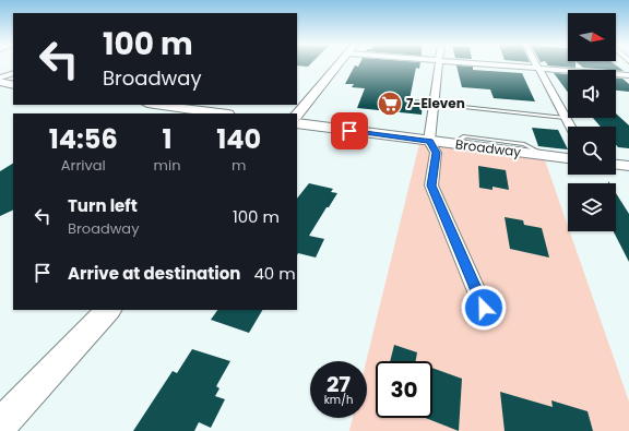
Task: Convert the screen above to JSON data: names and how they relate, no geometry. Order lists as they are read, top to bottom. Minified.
{"streets":{"main road":["Broadway"]},"places":{"supermarket":["7-Eleven"]},"north":"right","page":{"turn":["100 m","Broadway"],"eta":["14:56","Arrival","1","min","140","m"],"list":[{"name":"Turn left","note":"Broadway","value":"100 m"},{"name":"Arrive at destination","value":"40 m"}],"speed":"27 km/h","limit":"30"}}
